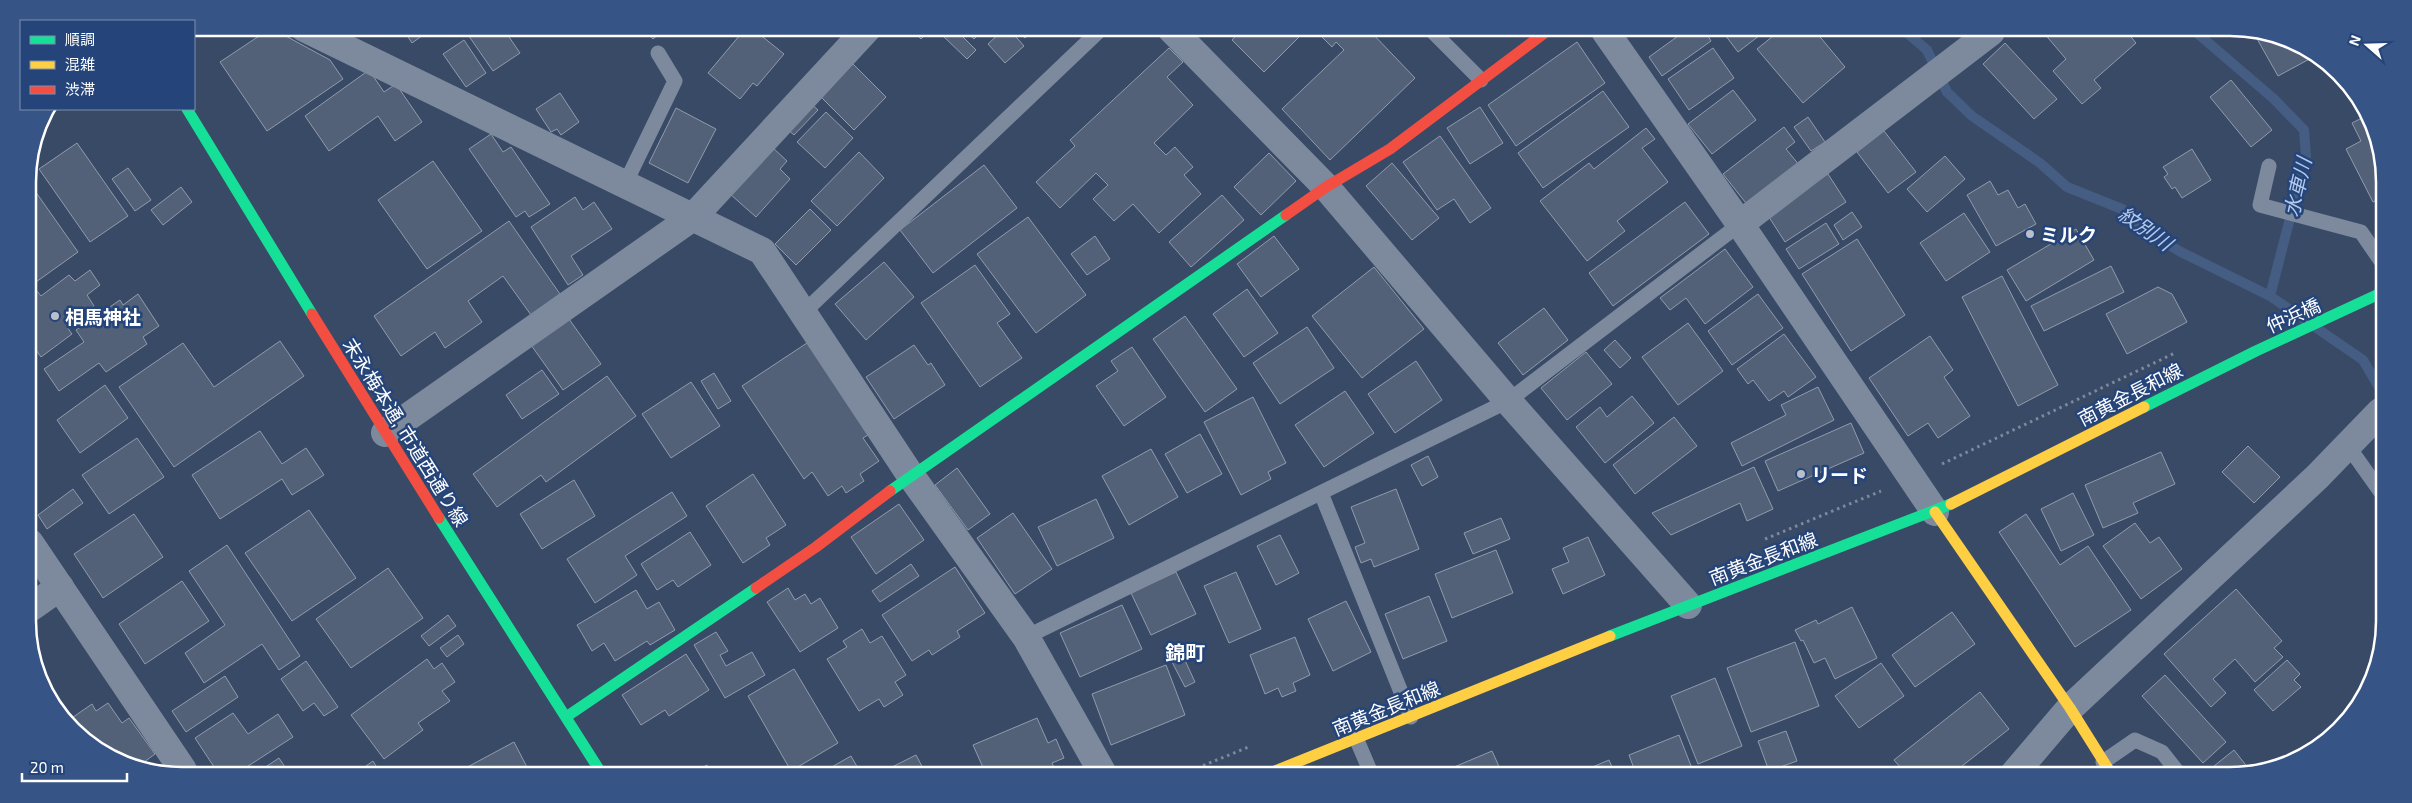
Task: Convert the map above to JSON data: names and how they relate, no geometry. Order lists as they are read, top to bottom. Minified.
{"streets":{"street":["仲浜橋","南黄金長和線","末永梅本通, 市道西通り線"]},"crossings":[["仲浜橋","南黄金長和線"]],"districts":["錦町"],"water":["水車川","紋別川"],"places":["ミルク","相馬神社","リード"],"legend":["順調","混雑","渋滞"],"scale_bar":"20 m","north":"left"}
